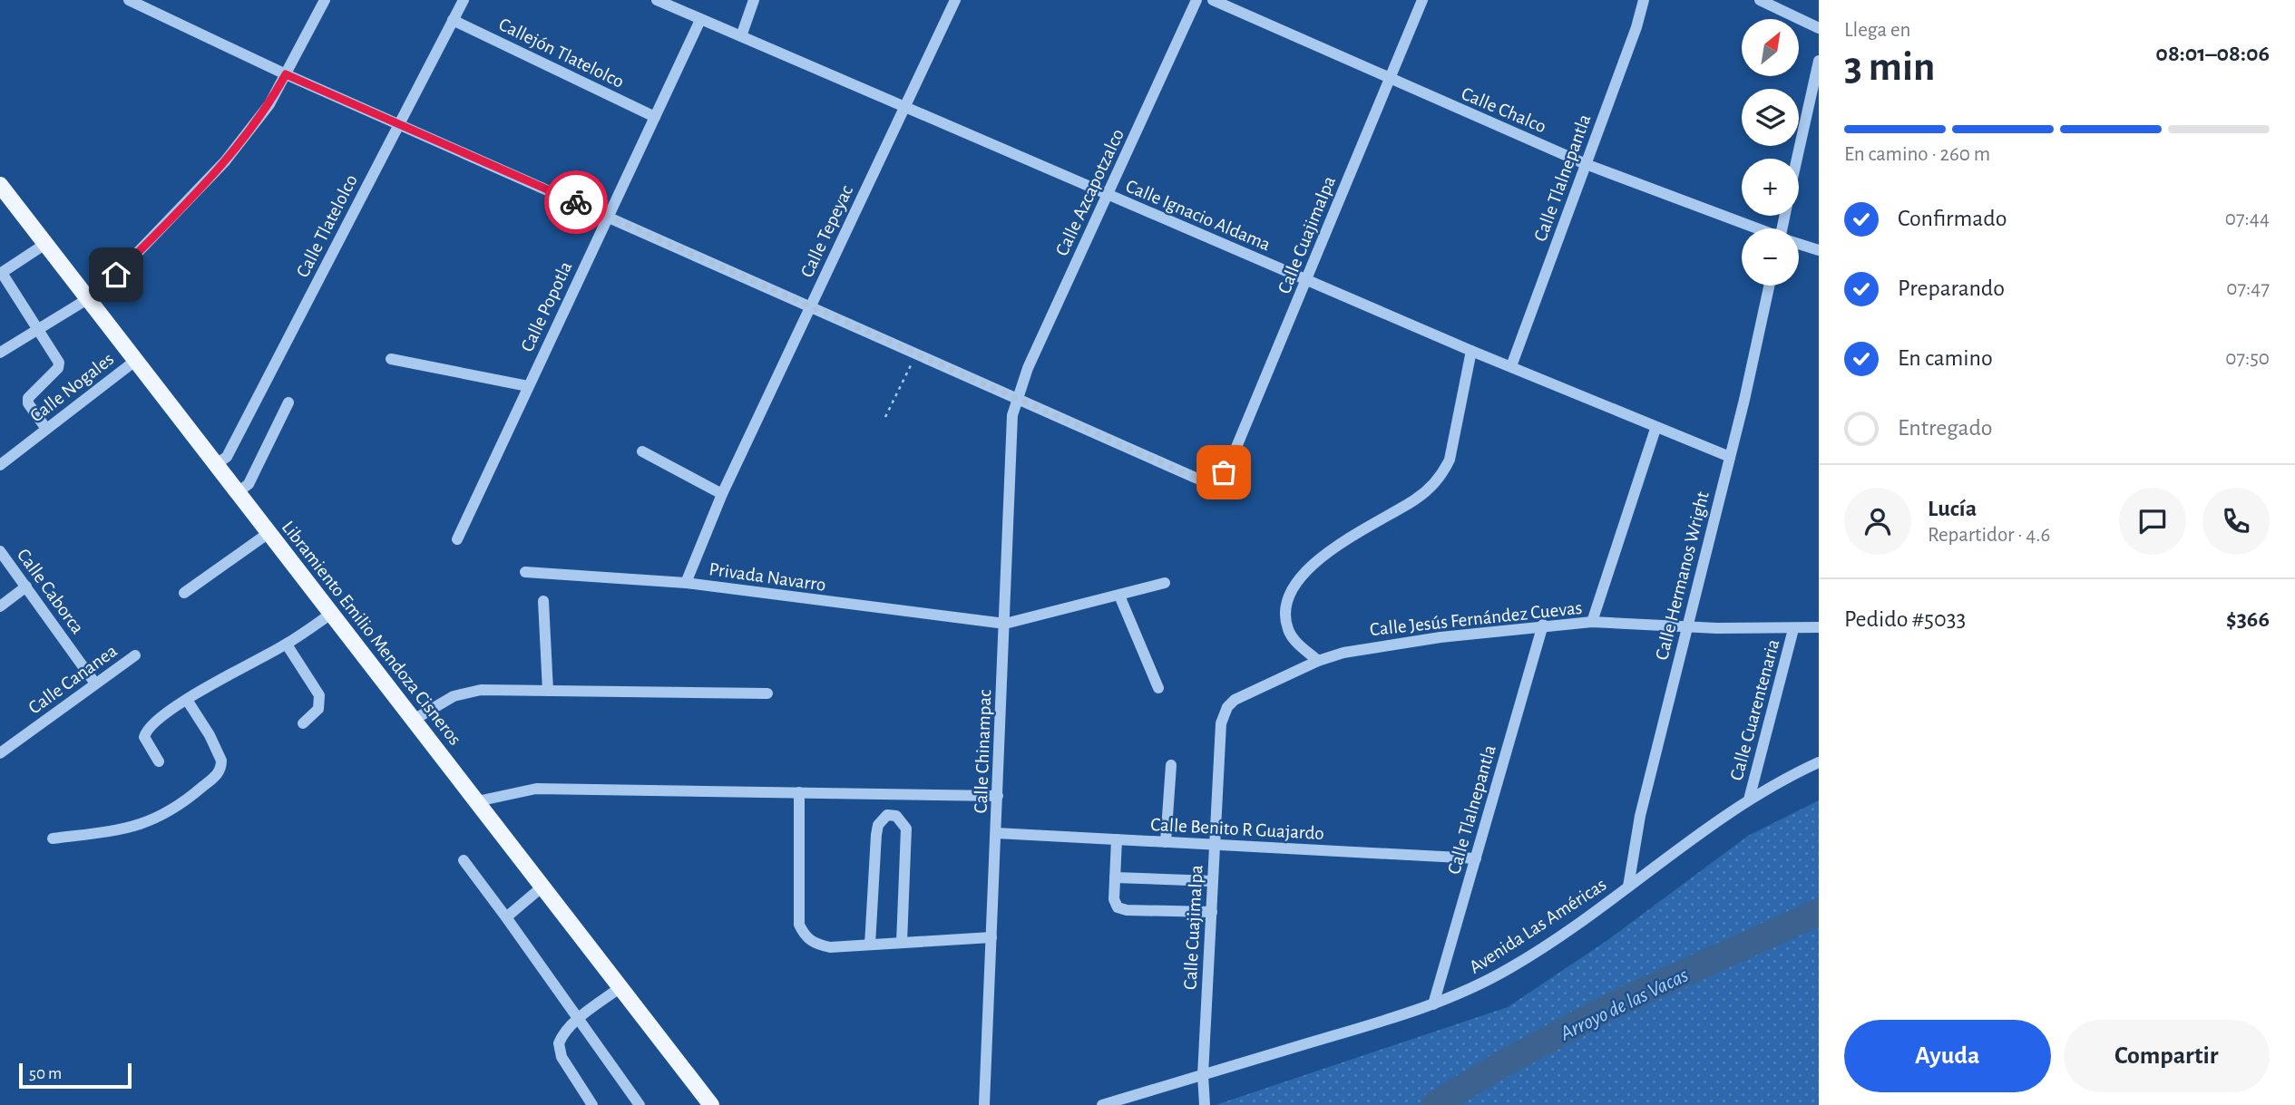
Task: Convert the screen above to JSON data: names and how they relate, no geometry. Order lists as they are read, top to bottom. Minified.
{"streets":{"main road":["Libramiento Emilio Mendoza Cisneros"],"street":["Callejón Tlatelolco","Calle Chalco","Calle Tlalnepantla","Calle Azcapotzalco","Calle Ignacio Aldama","Calle Tlatelolco","Calle Tepeyac","Calle Cuajimalpa","Calle Popotla","Calle Nogales","Calle Hermanos Wright","Privada Navarro","Calle Caborca","Calle Jesús Fernández Cuevas","Calle Cananea","Calle Cuarentenaria","Calle Chinampac","Calle Benito R Guajardo","Avenida Las Américas"]},"crossings":[["Callejón Tlatelolco","Calle Tlatelolco"],["Callejón Tlatelolco","Calle Popotla"],["Calle Chalco","Calle Tlalnepantla"],["Calle Chalco","Calle Cuajimalpa"],["Calle Tlalnepantla","Calle Ignacio Aldama"],["Calle Tlalnepantla","Calle Jesús Fernández Cuevas"],["Calle Tlalnepantla","Calle Benito R Guajardo"],["Calle Tlalnepantla","Avenida Las Américas"],["Calle Azcapotzalco","Calle Ignacio Aldama"],["Calle Azcapotzalco","Calle Cuajimalpa"],["Calle Azcapotzalco","Calle Chinampac"],["Calle Ignacio Aldama","Calle Tepeyac"],["Calle Ignacio Aldama","Calle Cuajimalpa"],["Calle Ignacio Aldama","Calle Popotla"],["Calle Ignacio Aldama","Calle Hermanos Wright"],["Calle Tlatelolco","Libramiento Emilio Mendoza Cisneros"],["Calle Tepeyac","Privada Navarro"],["Calle Cuajimalpa","Calle Jesús Fernández Cuevas"],["Calle Cuajimalpa","Calle Chinampac"],["Calle Cuajimalpa","Calle Benito R Guajardo"],["Calle Cuajimalpa","Avenida Las Américas"],["Calle Nogales","Libramiento Emilio Mendoza Cisneros"],["Calle Hermanos Wright","Calle Jesús Fernández Cuevas"],["Calle Hermanos Wright","Avenida Las Américas"],["Privada Navarro","Calle Chinampac"],["Calle Caborca","Calle Cananea"],["Calle Jesús Fernández Cuevas","Calle Cuarentenaria"],["Calle Cuarentenaria","Avenida Las Américas"],["Calle Chinampac","Calle Benito R Guajardo"]],"water":["Arroyo de las Vacas"],"scale_bar":"50 m","north":"top right","page":{"heading":["3 min","Llega en","08:01–08:06"],"panel":["Lucía","Repartidor · 4.6","Pedido #5033","$366"],"map_buttons":["+","−"],"bar":"En camino · 260 m","list":[["Confirmado","07:44"],["Preparando","07:47"],["En camino","07:50"],"Entregado"],"buttons":["Ayuda","Compartir"],"scale":"50 m"}}
